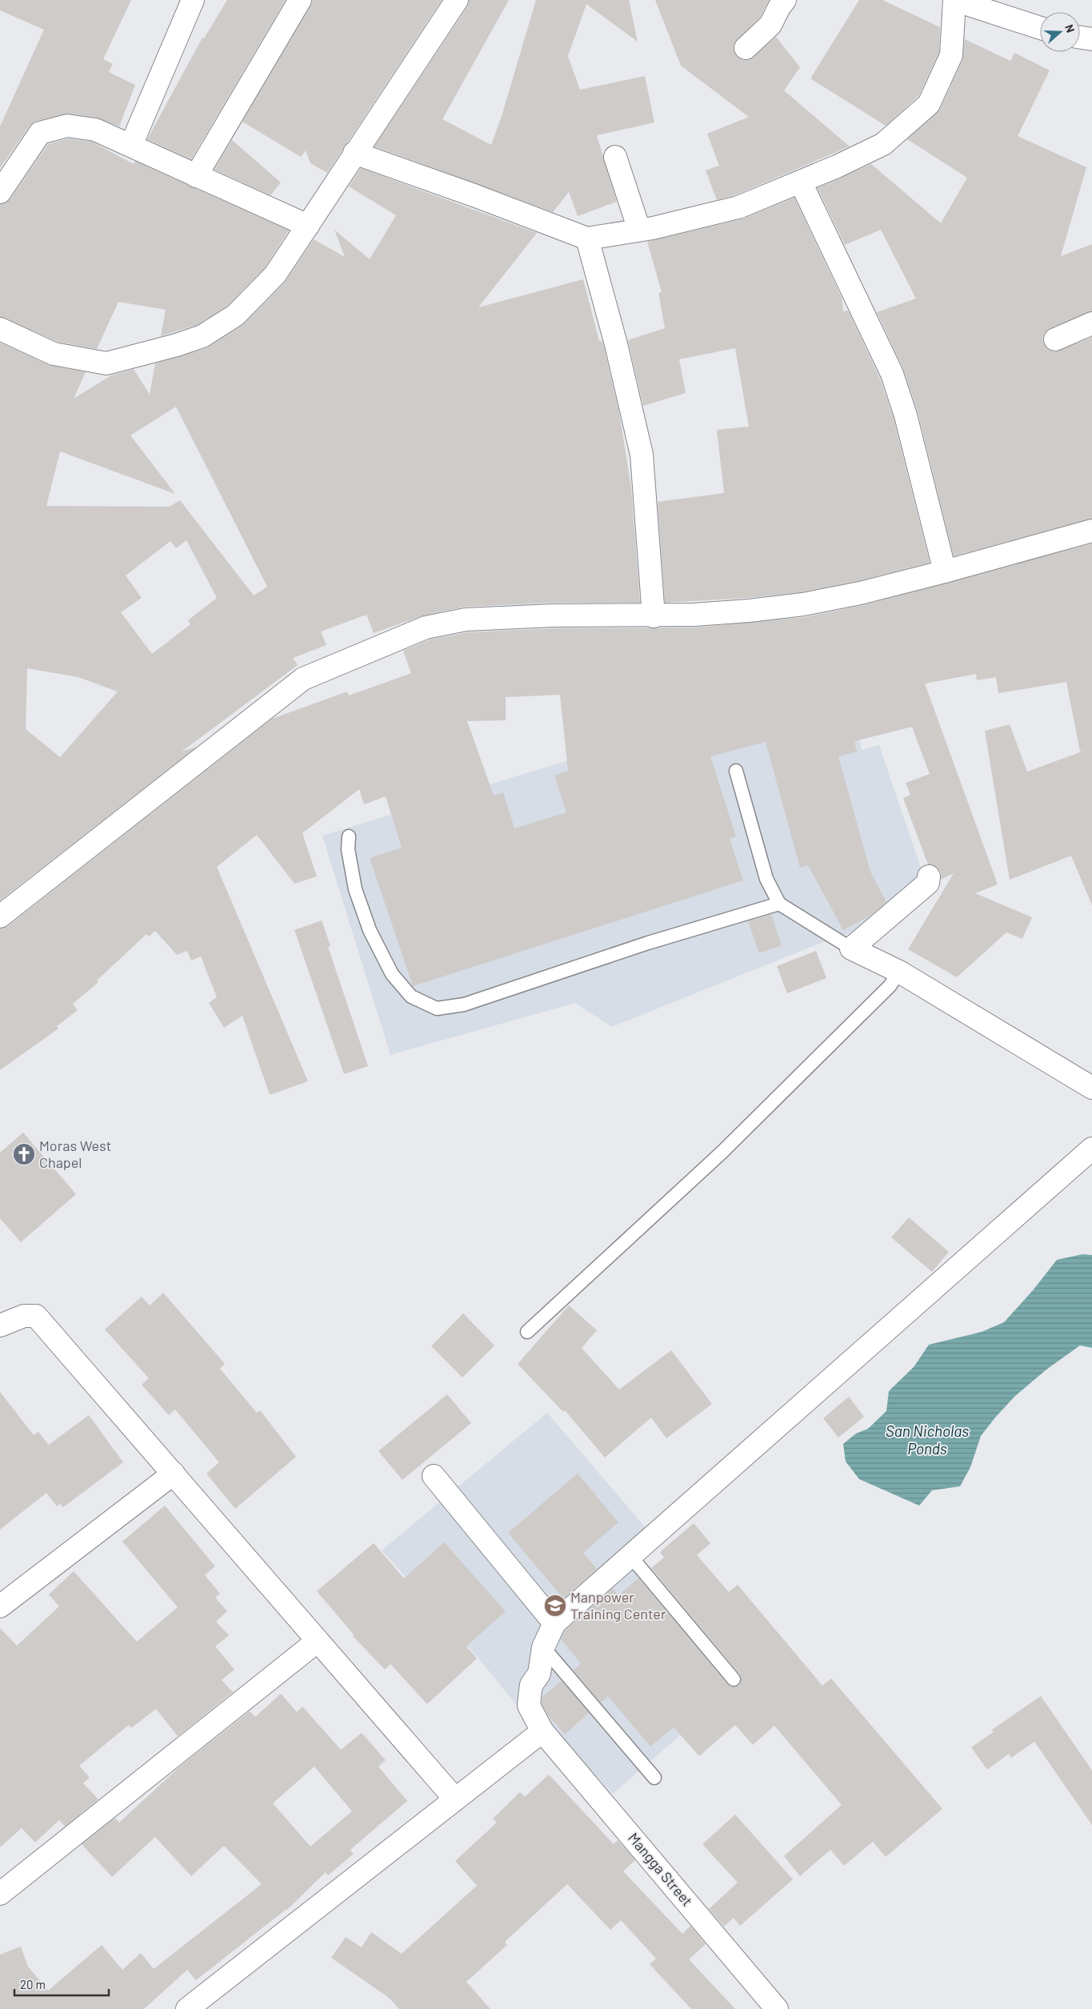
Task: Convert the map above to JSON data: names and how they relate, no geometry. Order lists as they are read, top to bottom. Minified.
{"streets":{"street":["Mangga Street"]},"water":["San Nicholas Ponds"],"places":{"church":["Moras West Chapel"],"school or university":["Manpower Training Center"]},"scale_bar":"20 m","north":"right"}
